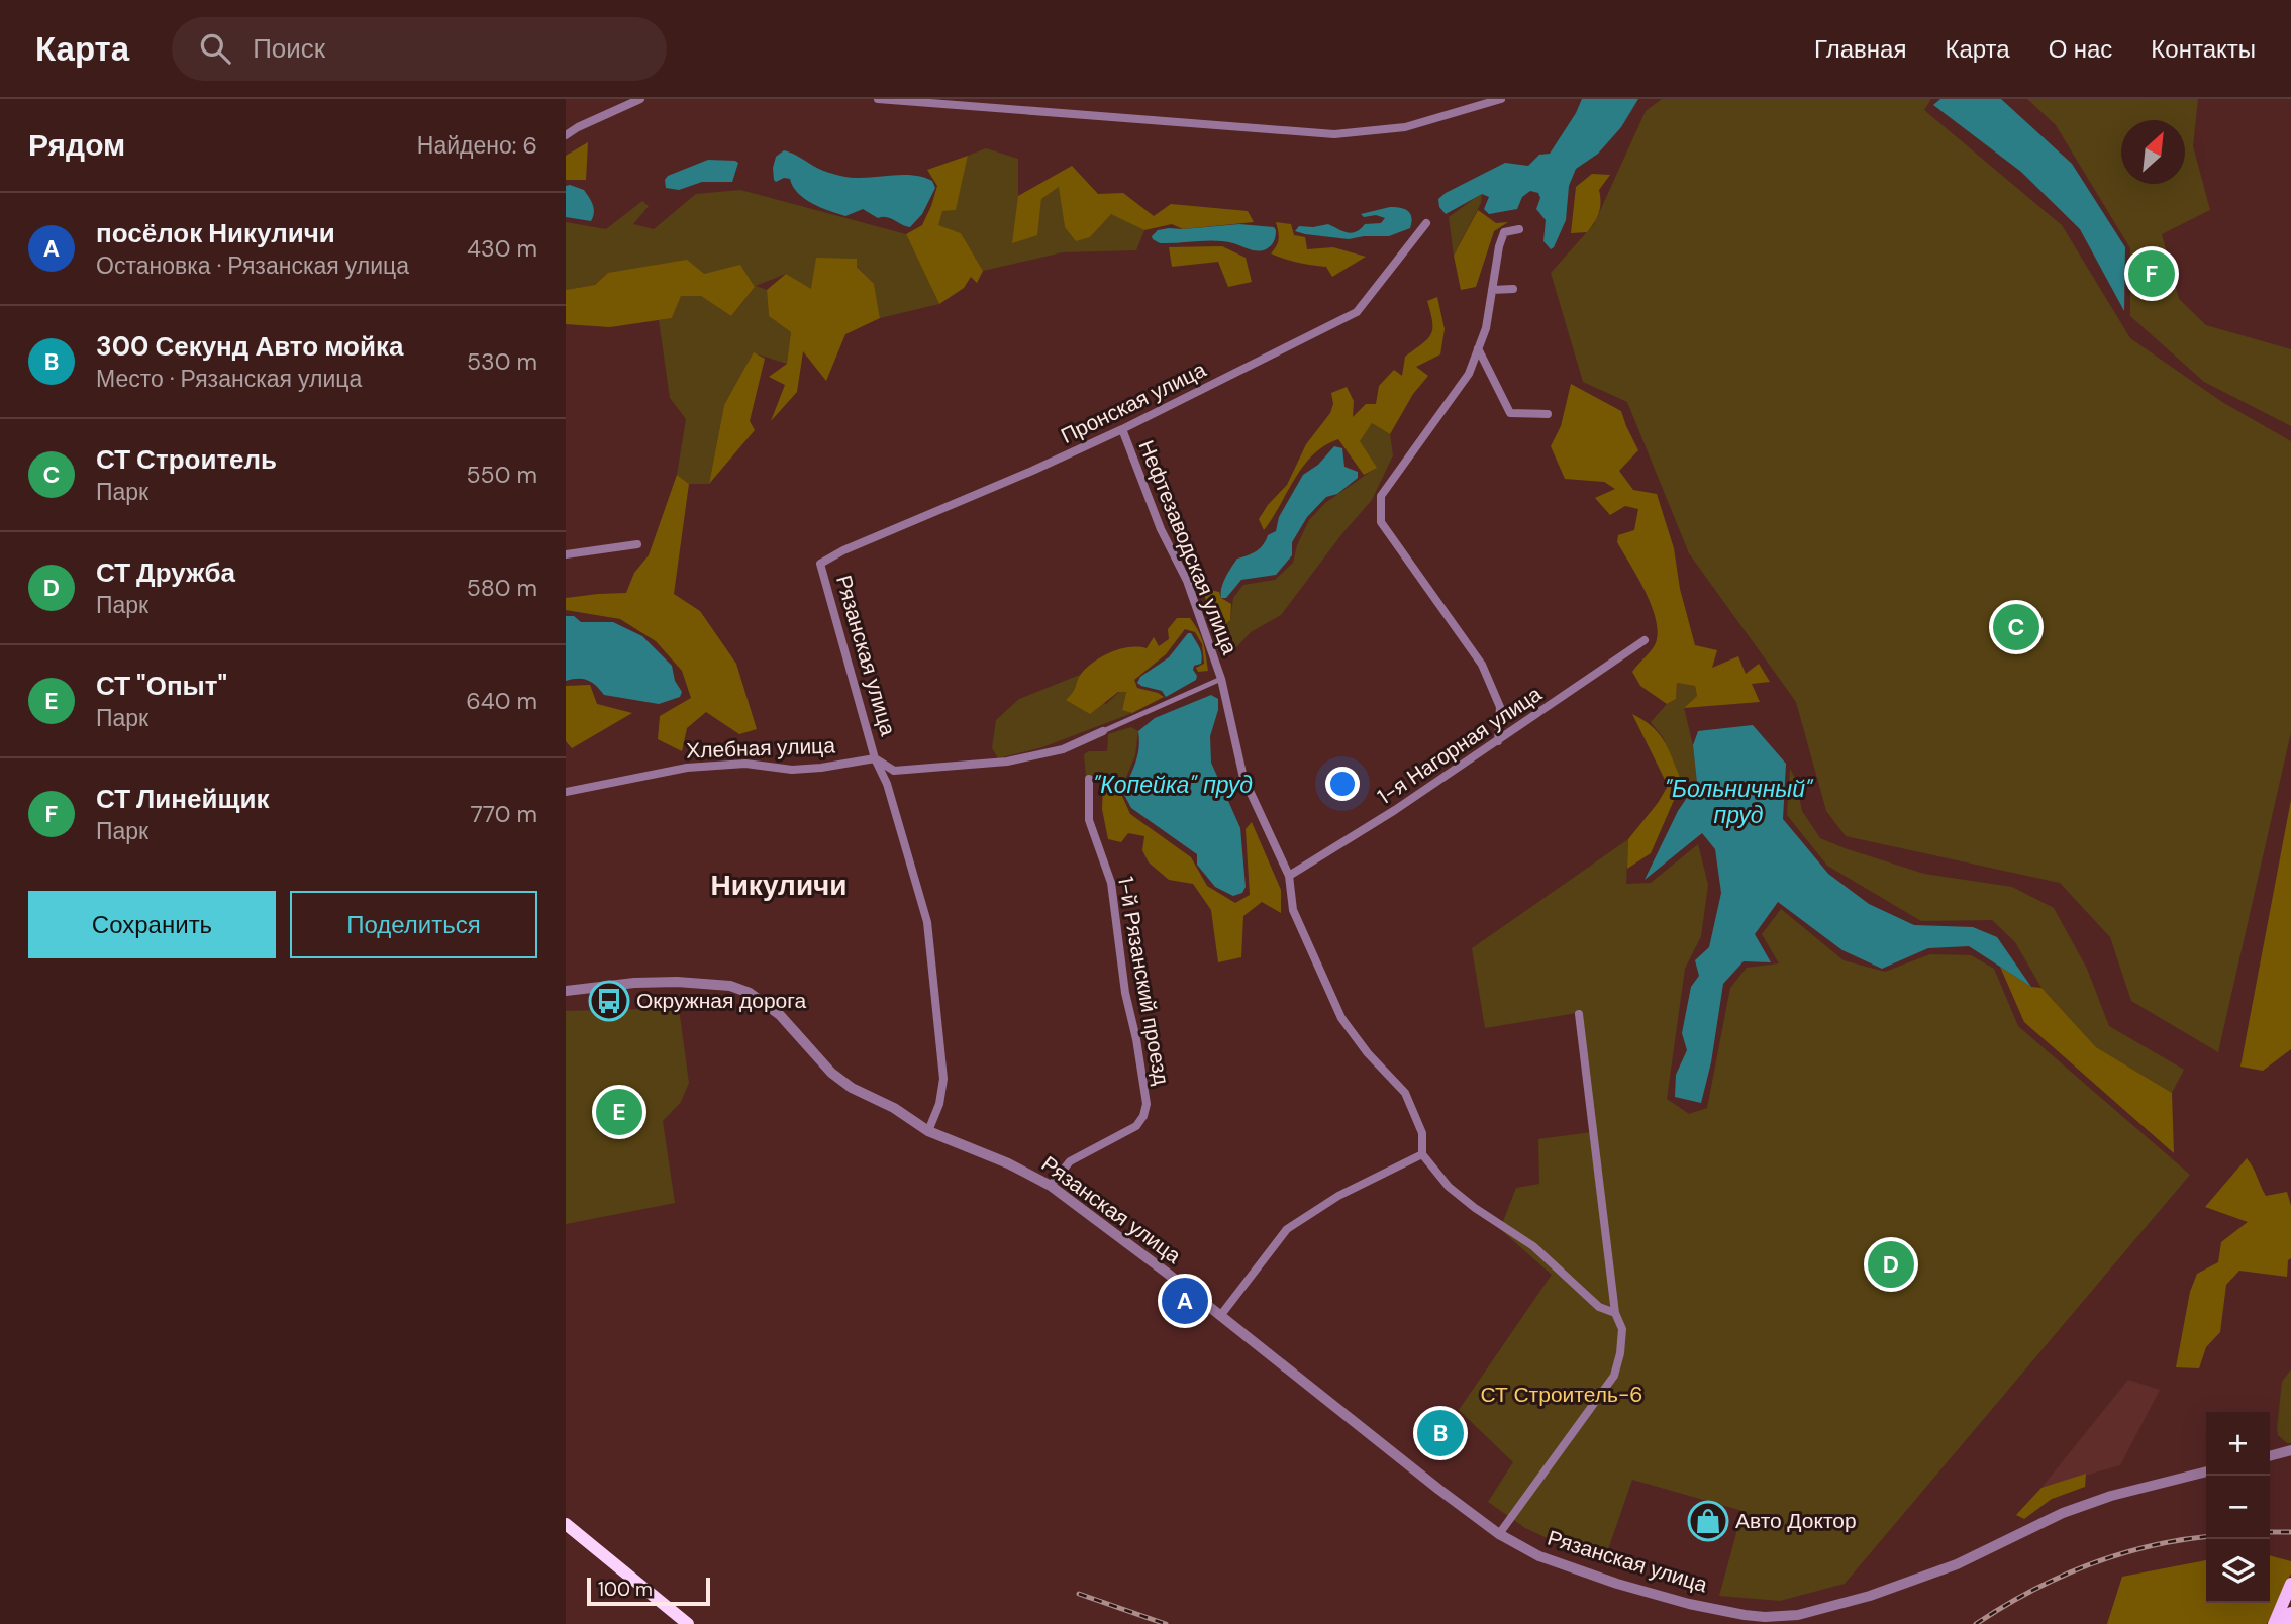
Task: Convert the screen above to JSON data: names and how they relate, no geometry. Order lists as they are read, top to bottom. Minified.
{"streets":{"street":["Пронская улица","Нефтезаводская улица","Рязанская улица","1-я Нагорная улица","Хлебная улица","1-й Рязанский проезд"]},"crossings":[["Пронская улица","Нефтезаводская улица"],["Пронская улица","Рязанская улица"],["Рязанская улица","Хлебная улица"],["Рязанская улица","1-й Рязанский проезд"]],"districts":["Никуличи"],"water":["\"Копейка\" пруд","\"Больничный\" пруд"],"parks":["СТ Строитель-6"],"places":{"bus stop":["Окружная дорога"],"shop":["Авто Доктор"]},"scale_bar":"100 m","north":"top right","page":{"header":"Карта","search":"Поиск","nav":["Главная","Карта","О нас","Контакты"],"heading":["Рядом","Найдено: 6"],"list":[{"mark":"A","name":"посёлок Никуличи","note":"Остановка · Рязанская улица","value":"430 m"},{"mark":"B","name":"300 Секунд Авто мойка","note":"Место · Рязанская улица","value":"530 m"},{"mark":"C","name":"СТ Строитель","note":"Парк","value":"550 m"},{"mark":"D","name":"СТ Дружба","note":"Парк","value":"580 m"},{"mark":"E","name":"СТ \"Опыт\"","note":"Парк","value":"640 m"},{"mark":"F","name":"СТ Линейщик","note":"Парк","value":"770 m"}],"pins":["F","C","E","D","A","B"],"buttons":["Сохранить","Поделиться"],"map_buttons":["+","−"],"scale":"100 m"}}
